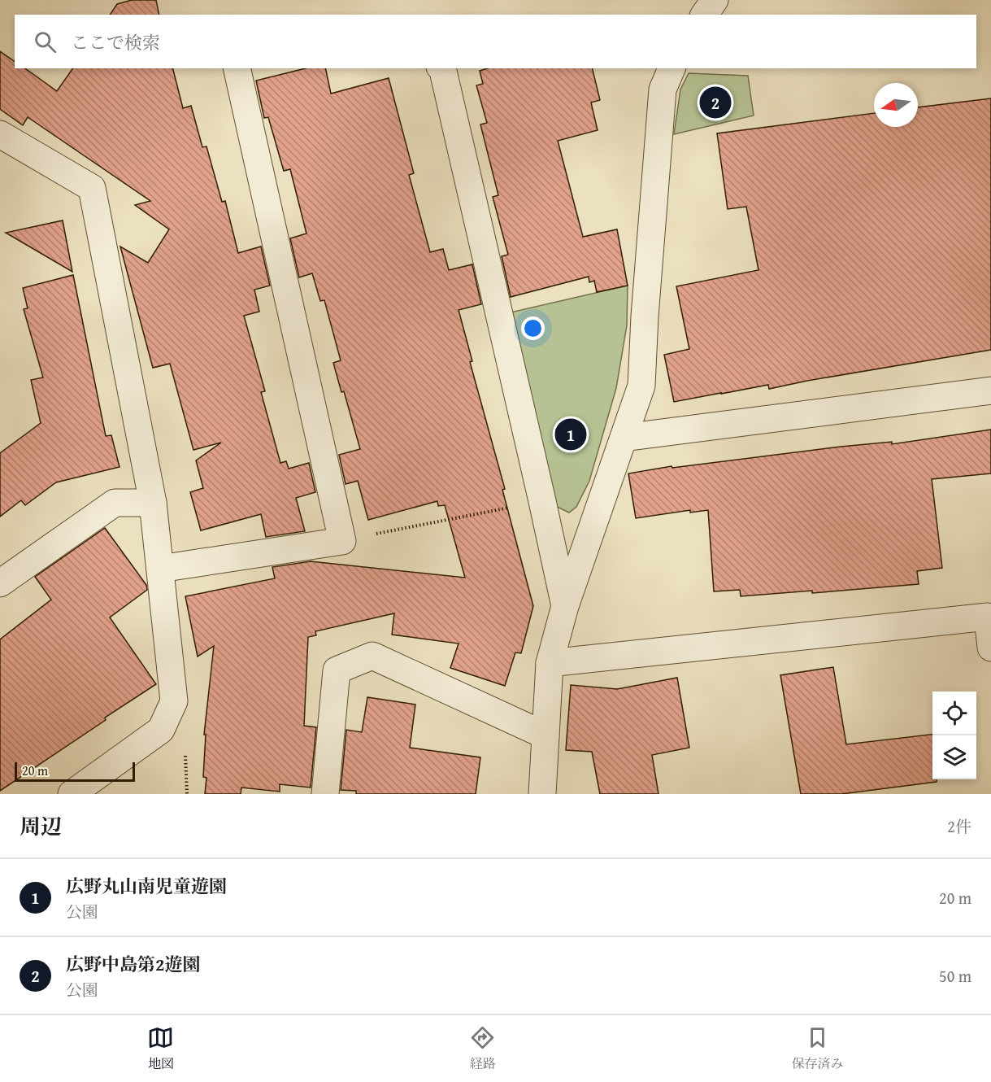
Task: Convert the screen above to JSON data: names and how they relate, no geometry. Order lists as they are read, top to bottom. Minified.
{"scale_bar":"20 m","north":"left","page":{"search":"ここで検索","pins":["2","1"],"scale":"20 m","heading":["周辺","2件"],"list":[{"mark":"1","name":"広野丸山南児童遊園","note":"公園","value":"20 m"},{"mark":"2","name":"広野中島第2遊園","note":"公園","value":"50 m"}],"nav":["地図","経路","保存済み"]}}
